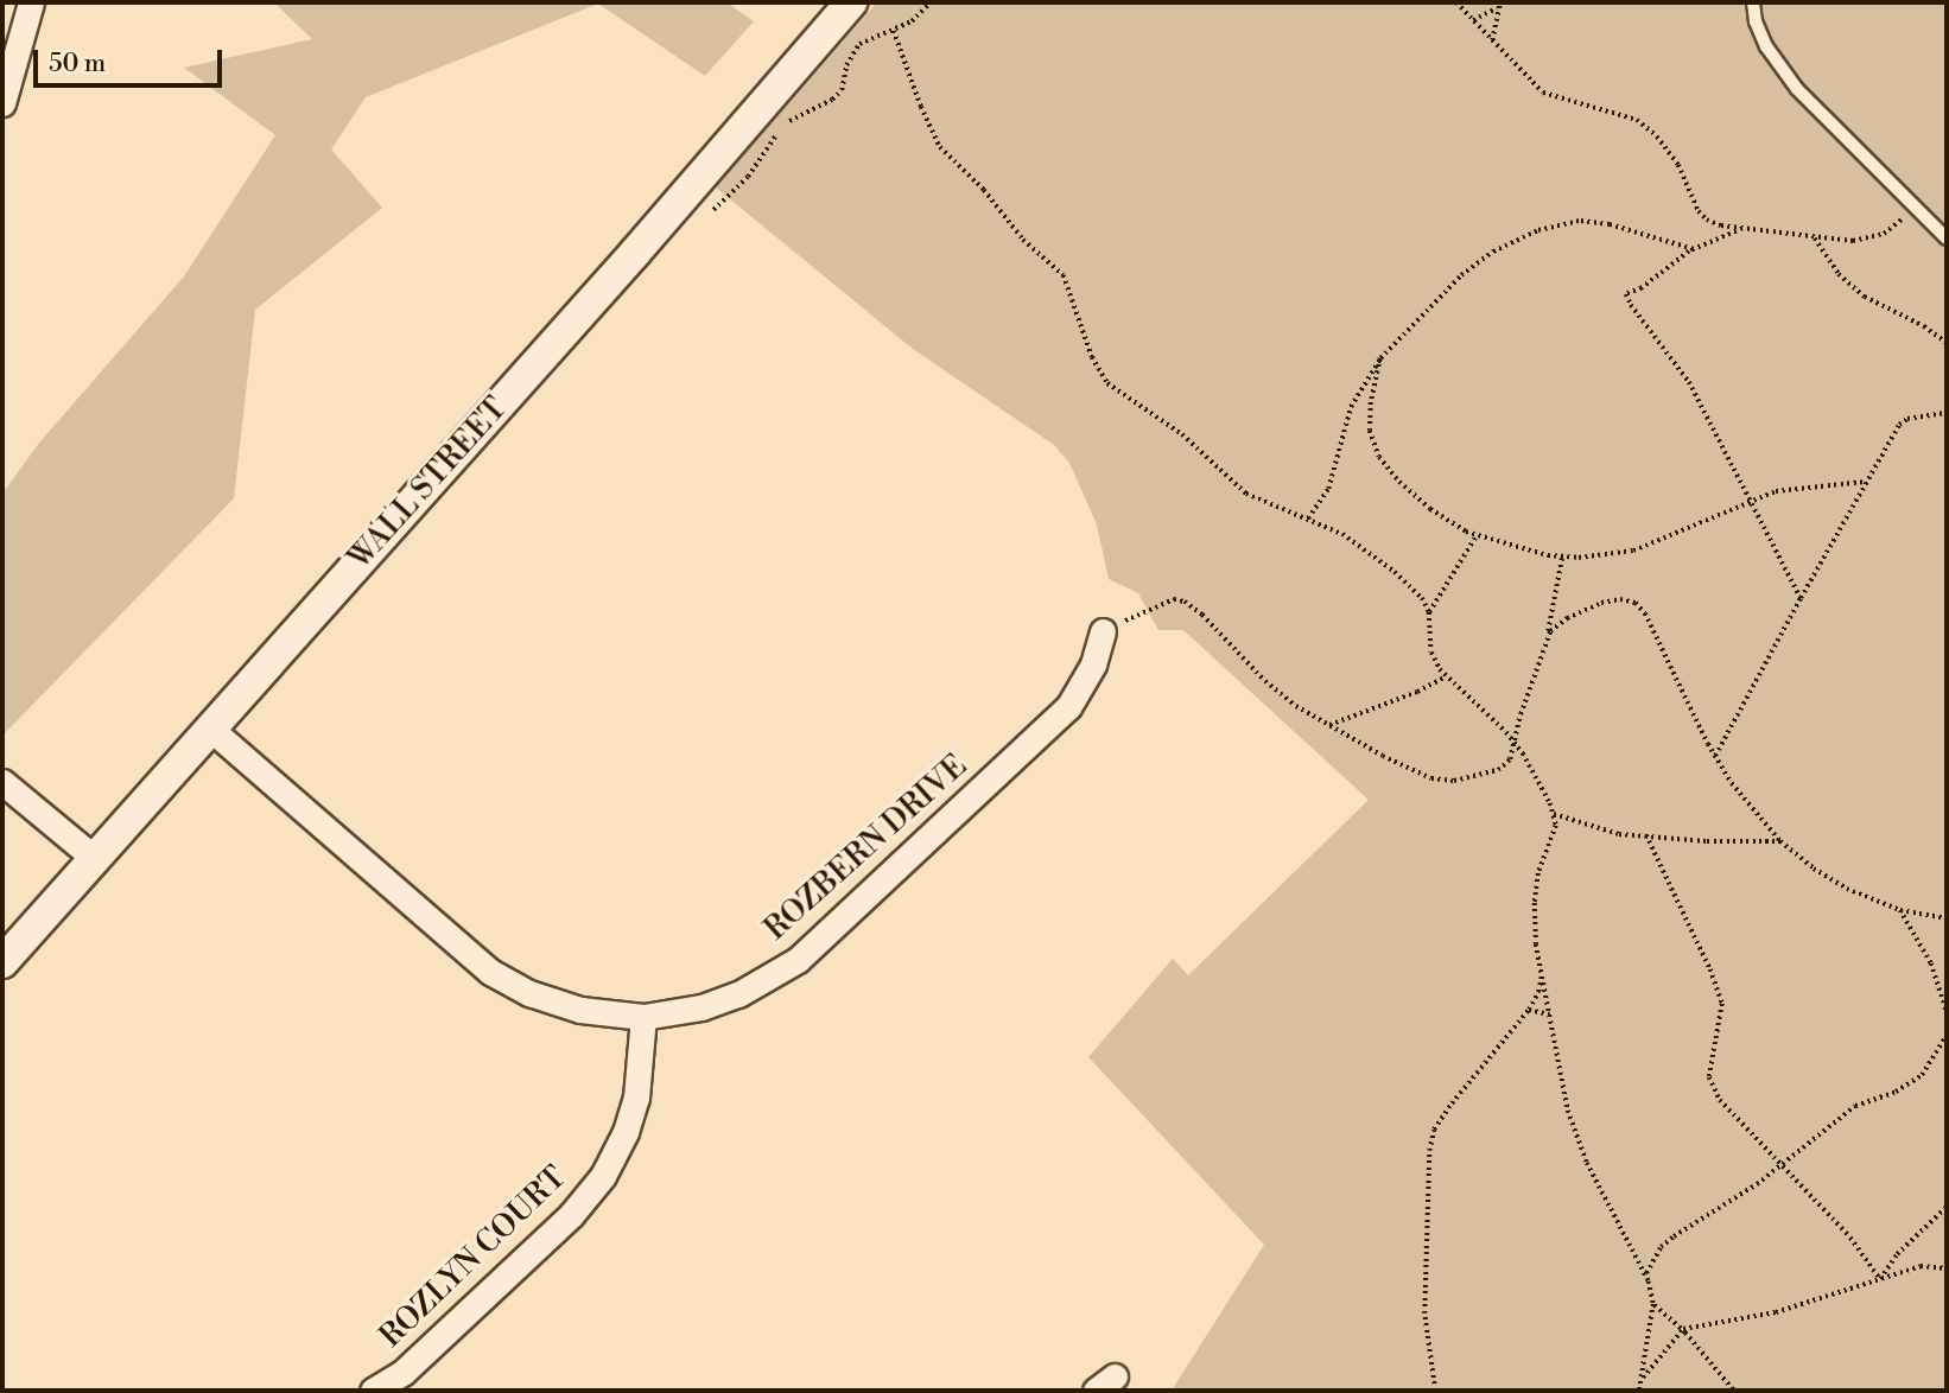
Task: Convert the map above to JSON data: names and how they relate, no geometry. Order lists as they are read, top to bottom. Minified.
{"streets":{"street":["WALL STREET","ROZBERN DRIVE","ROZLYN COURT"]},"crossings":[["WALL STREET","ROZBERN DRIVE"],["ROZBERN DRIVE","ROZLYN COURT"]],"scale_bar":"50 m"}
